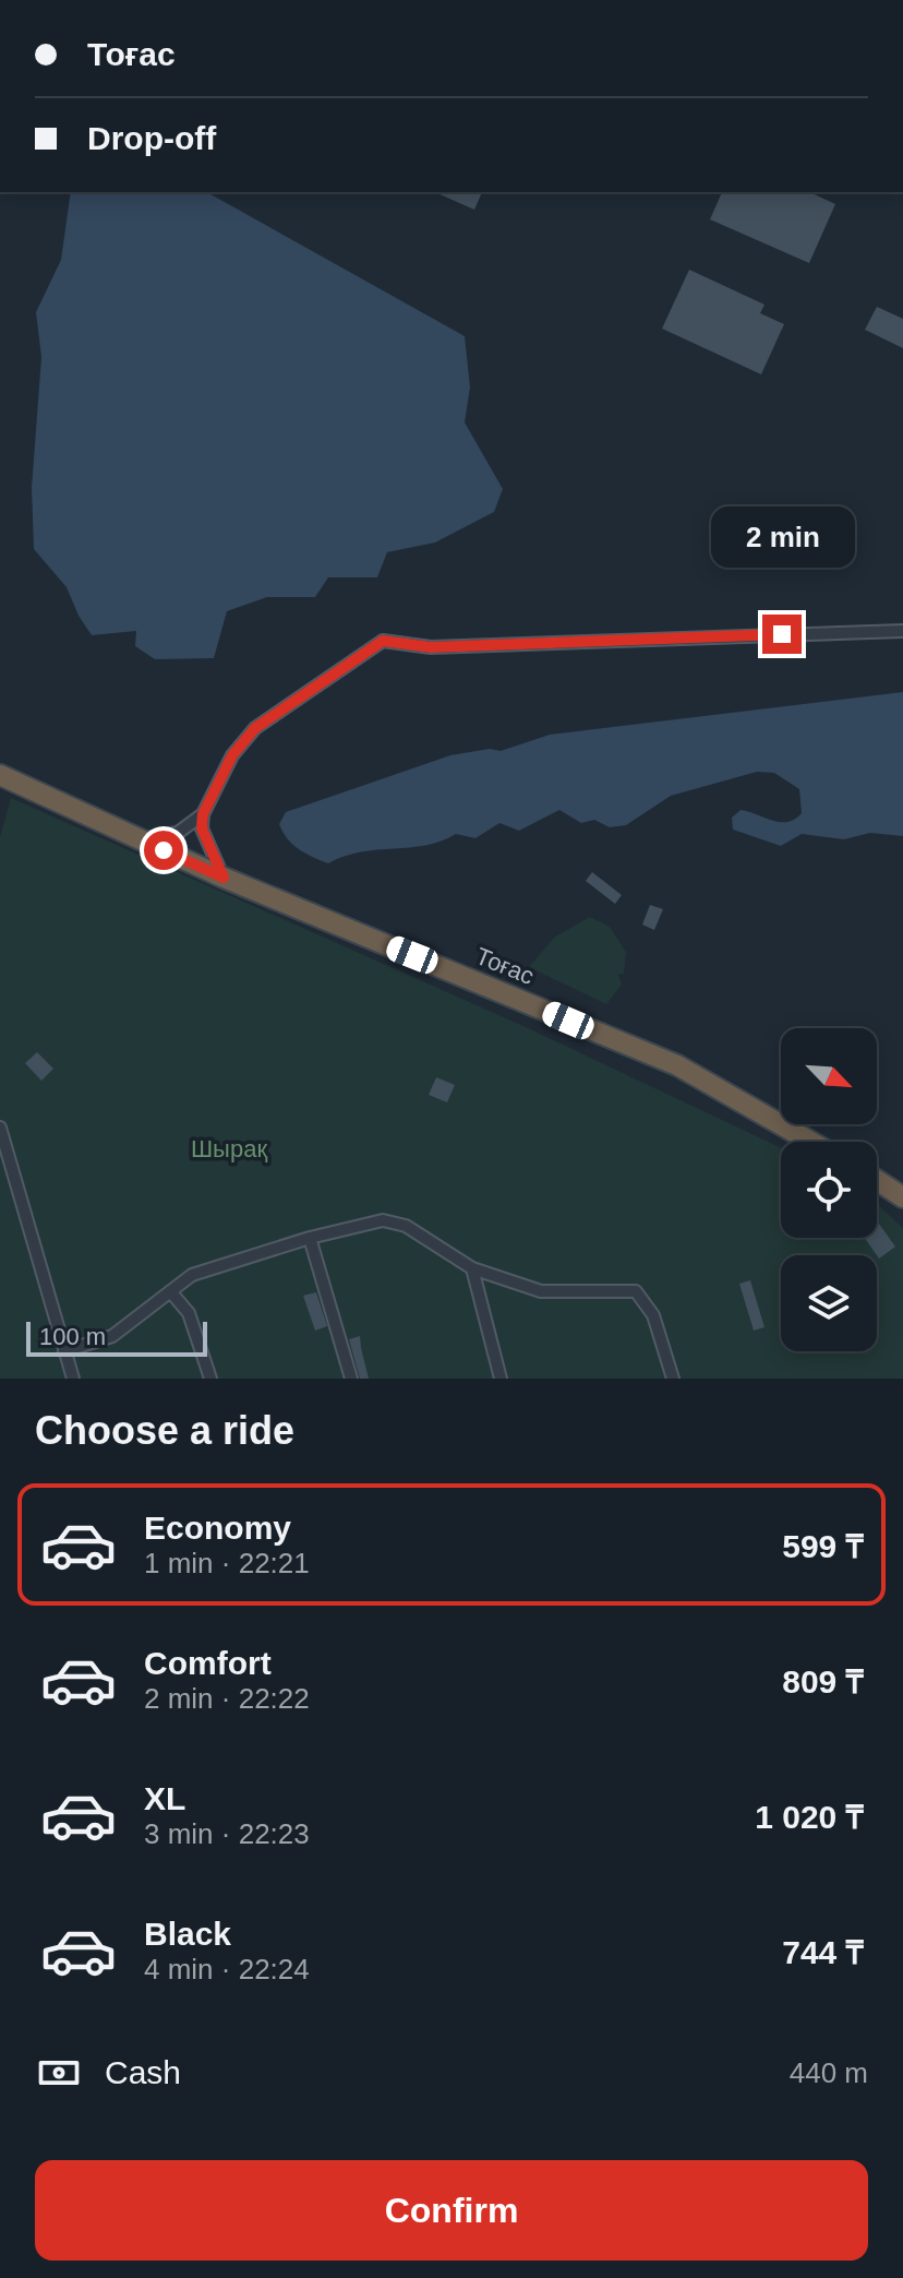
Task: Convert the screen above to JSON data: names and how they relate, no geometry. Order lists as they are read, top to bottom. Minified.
{"streets":{"highway":["Тоғас"]},"parks":["Шырақ"],"scale_bar":"100 m","north":"bottom right","page":{"banner":["Тоғас","Drop-off"],"bubble":"2 min","scale":"100 m","heading":"Choose a ride","list":[{"name":"Economy","note":"1 min · 22:21","value":"599 ₸"},{"name":"Comfort","note":"2 min · 22:22","value":"809 ₸"},{"name":"XL","note":"3 min · 22:23","value":"1 020 ₸"},{"name":"Black","note":"4 min · 22:24","value":"744 ₸"}],"pay":["Cash","440 m"],"buttons":"Confirm"}}
